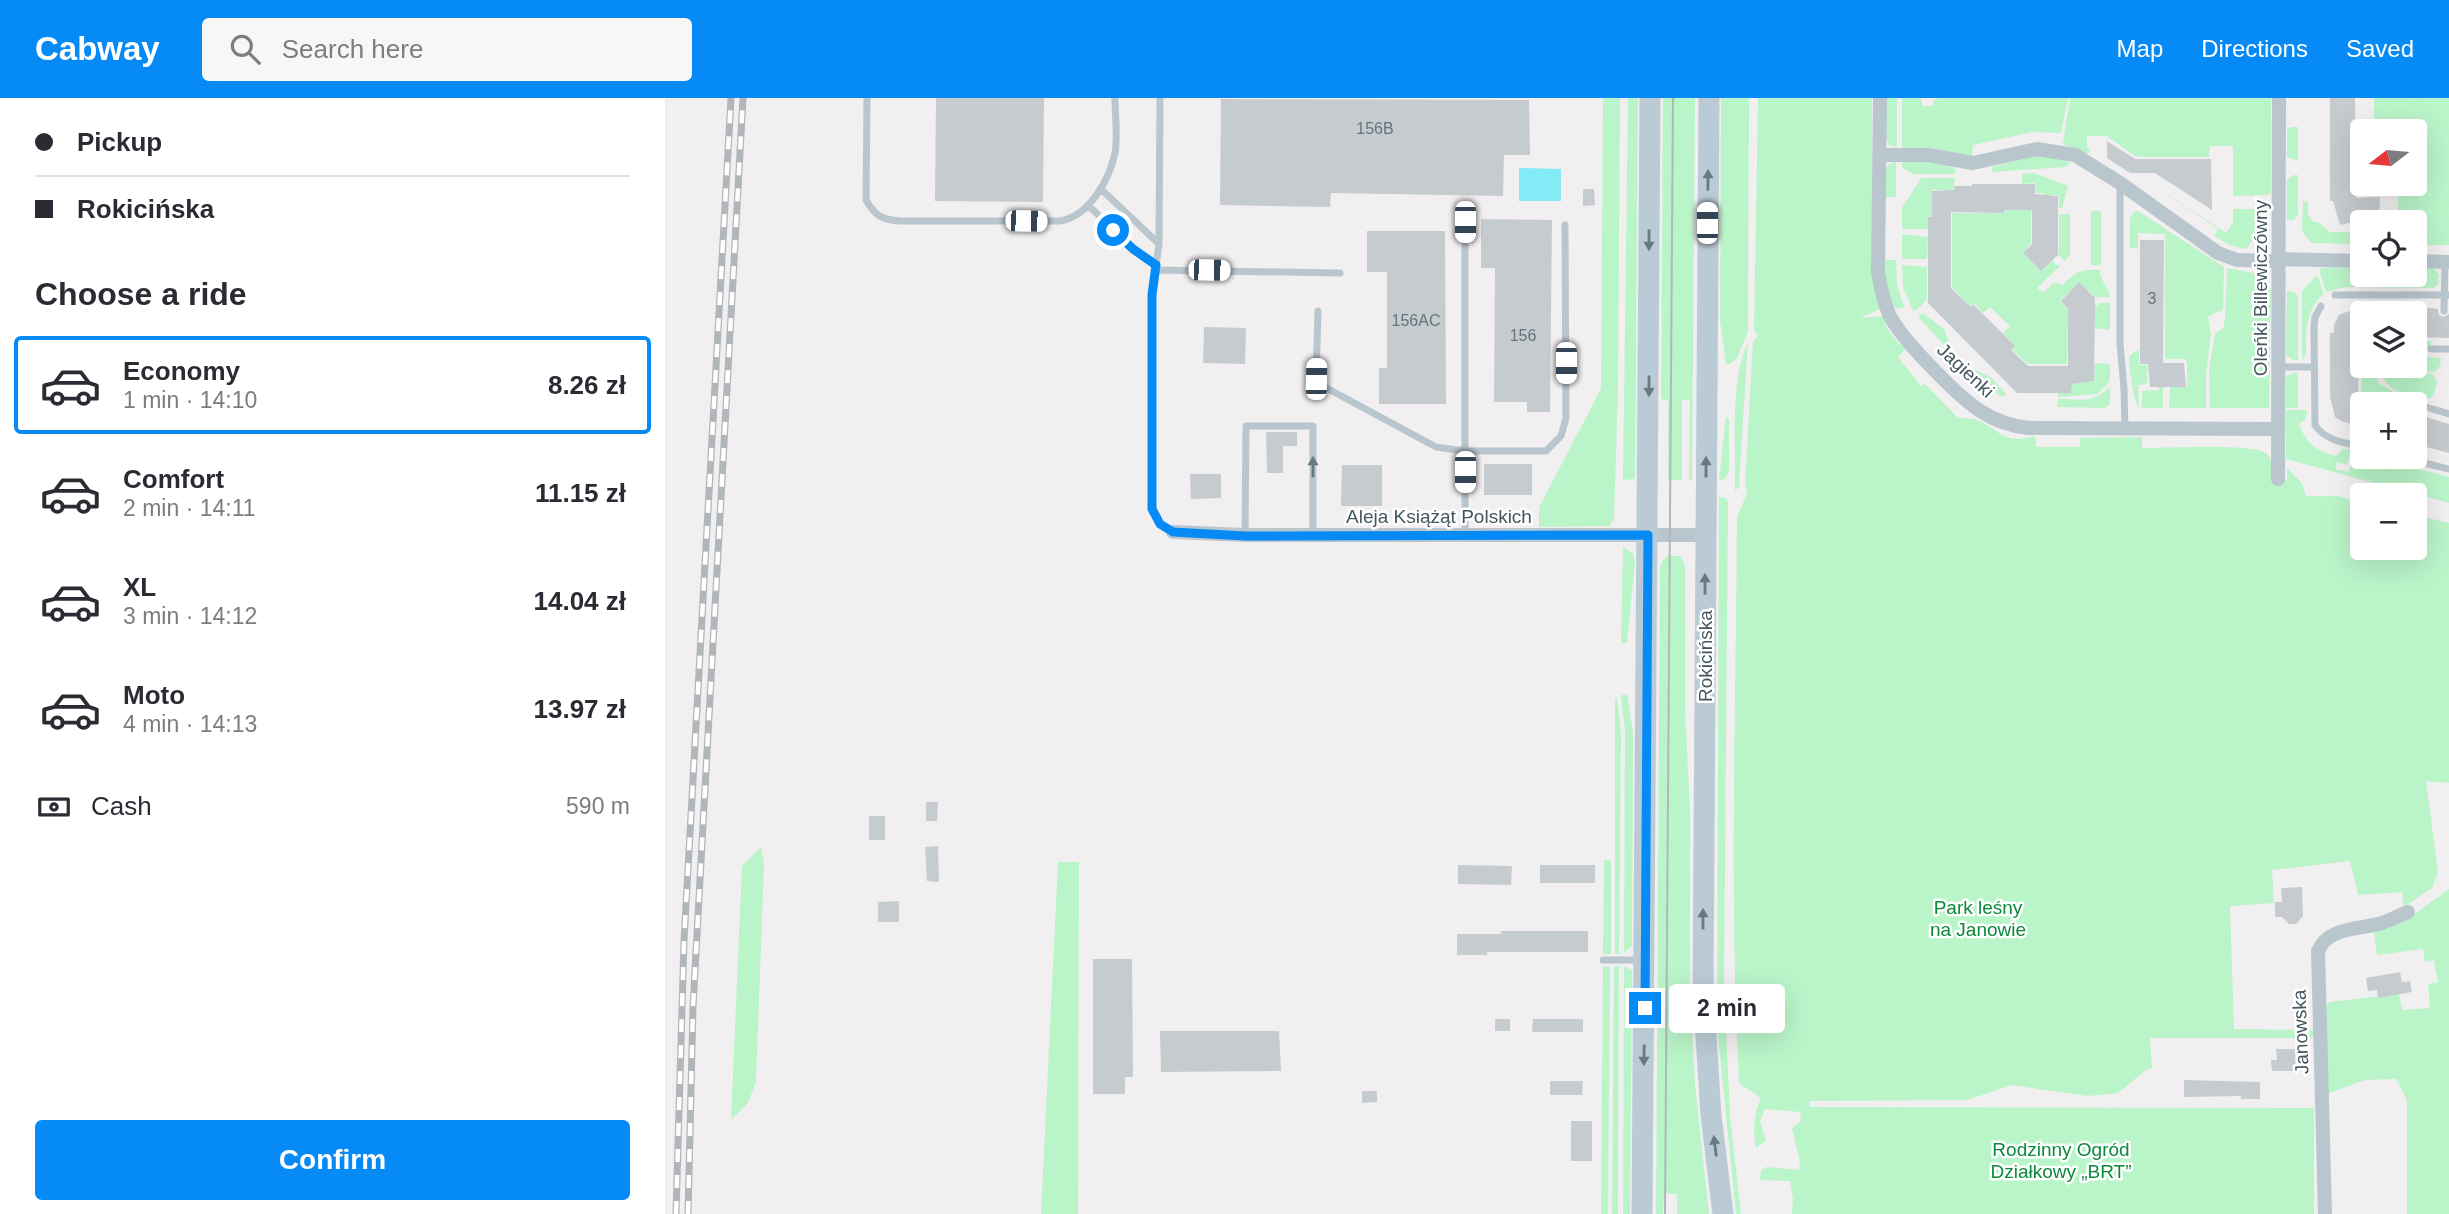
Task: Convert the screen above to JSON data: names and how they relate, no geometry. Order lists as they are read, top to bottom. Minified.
{"streets":{"main road":["Rokicińska"],"street":["Oleńki Billewiczówny","Jagienki","Aleja Książąt Polskich","Janowska"]},"crossings":[["Oleńki Billewiczówny","Jagienki"],["Aleja Książąt Polskich","Rokicińska"]],"parks":["Park leśny na Janowie","Rodzinny Ogród Działkowy „BRT”"],"house_numbers":["156B","3","156AC","156"],"north":"left","page":{"header":"Cabway","search":"Search here","nav":["Map","Directions","Saved"],"banner":["Pickup","Rokicińska"],"map_buttons":["+","−"],"heading":"Choose a ride","list":[{"name":"Economy","note":"1 min · 14:10","value":"8.26 zł"},{"name":"Comfort","note":"2 min · 14:11","value":"11.15 zł"},{"name":"XL","note":"3 min · 14:12","value":"14.04 zł"},{"name":"Moto","note":"4 min · 14:13","value":"13.97 zł"}],"pay":["Cash","590 m"],"bubble":"2 min","buttons":"Confirm"}}
